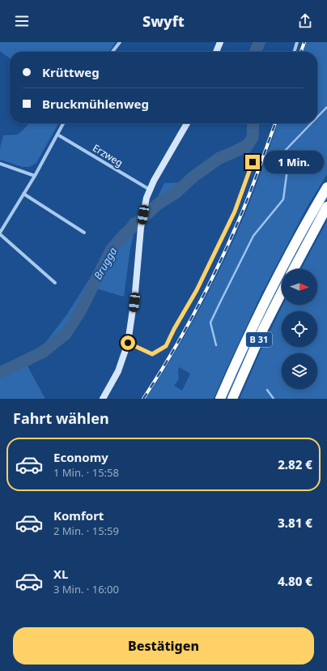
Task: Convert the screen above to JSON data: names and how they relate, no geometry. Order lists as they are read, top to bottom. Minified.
{"streets":{"highway":["B 31"],"street":["Erzweg"]},"water":["Brugga"],"north":"right","page":{"header":"Swyft","banner":["Krüttweg","Bruckmühlenweg"],"bubble":"1 Min.","heading":"Fahrt wählen","list":[{"name":"Economy","note":"1 Min. · 15:58","value":"2.82 €"},{"name":"Komfort","note":"2 Min. · 15:59","value":"3.81 €"},{"name":"XL","note":"3 Min. · 16:00","value":"4.80 €"}],"buttons":"Bestätigen"}}
